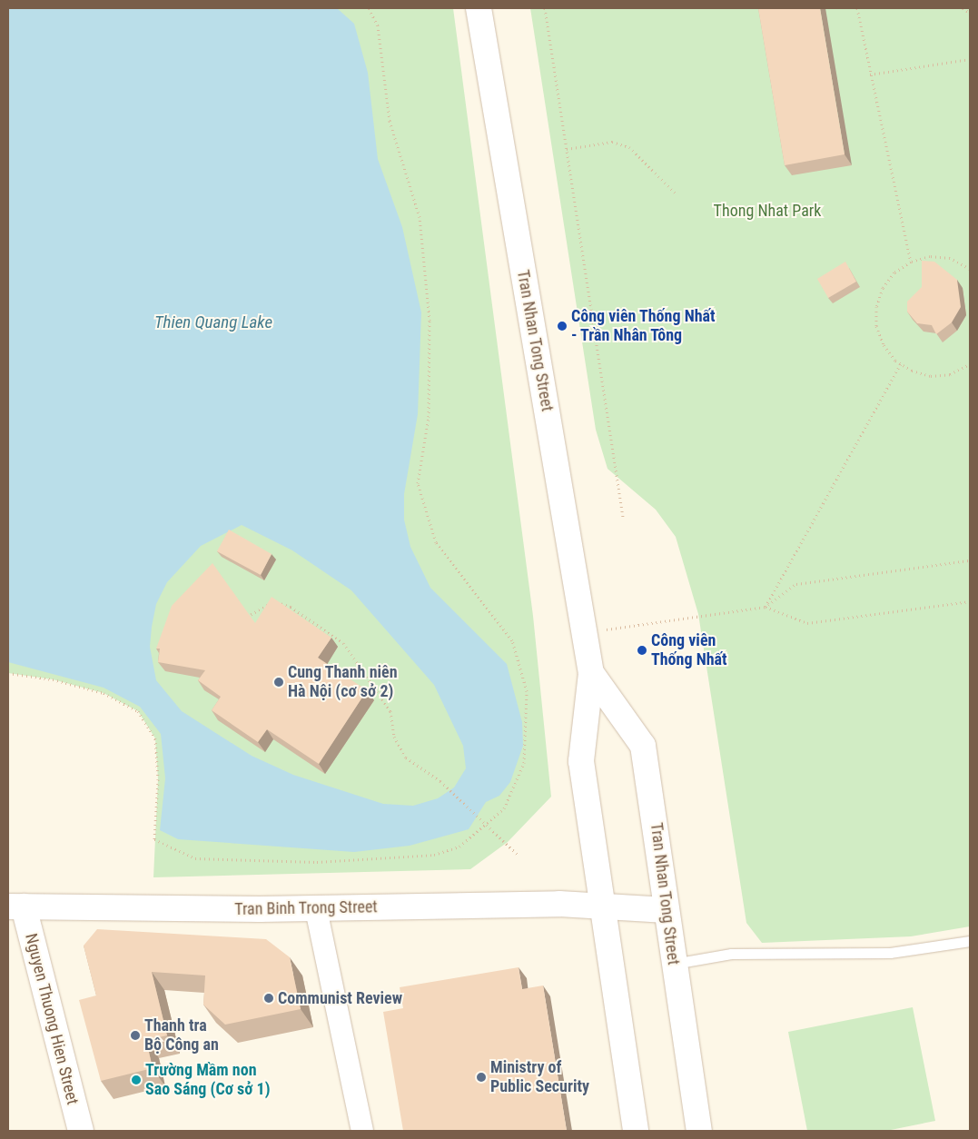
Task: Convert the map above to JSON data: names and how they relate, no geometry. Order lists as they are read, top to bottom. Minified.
{"streets":{"street":["Tran Nhan Tong Street","Tran Binh Trong Street","Nguyen Thuong Hien Street"]},"crossings":[["Tran Nhan Tong Street","Tran Binh Trong Street"],["Tran Binh Trong Street","Nguyen Thuong Hien Street"]],"water":["Thien Quang Lake"],"parks":["Thong Nhat Park"],"places":["Công viên Thống Nhất - Trần Nhân Tông","Công viên Thống Nhất","Cung Thanh niên Hà Nội (cơ sở 2)","Communist Review","Thanh tra Bộ Công an","Ministry of Public Security","Trường Mầm non Sao Sáng (Cơ sở 1)"]}
